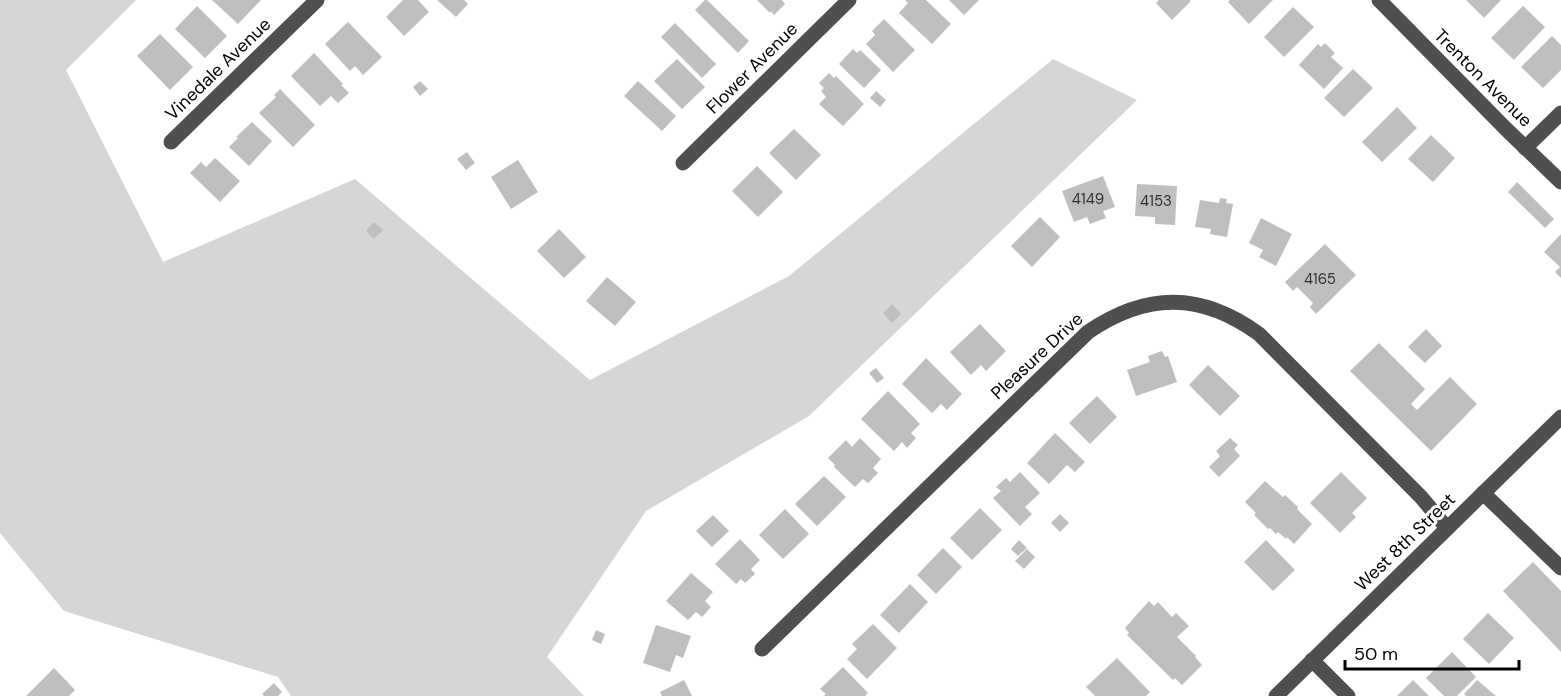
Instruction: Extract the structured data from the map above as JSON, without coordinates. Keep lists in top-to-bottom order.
{
  "streets": {
    "street": [
      "Flower Avenue",
      "Vinedale Avenue",
      "Trenton Avenue",
      "Pleasure Drive",
      "West 8th Street"
    ]
  },
  "crossings": [
    ["Pleasure Drive", "West 8th Street"]
  ],
  "house_numbers": ["4149", "4153", "4165"],
  "scale_bar": "50 m"
}
